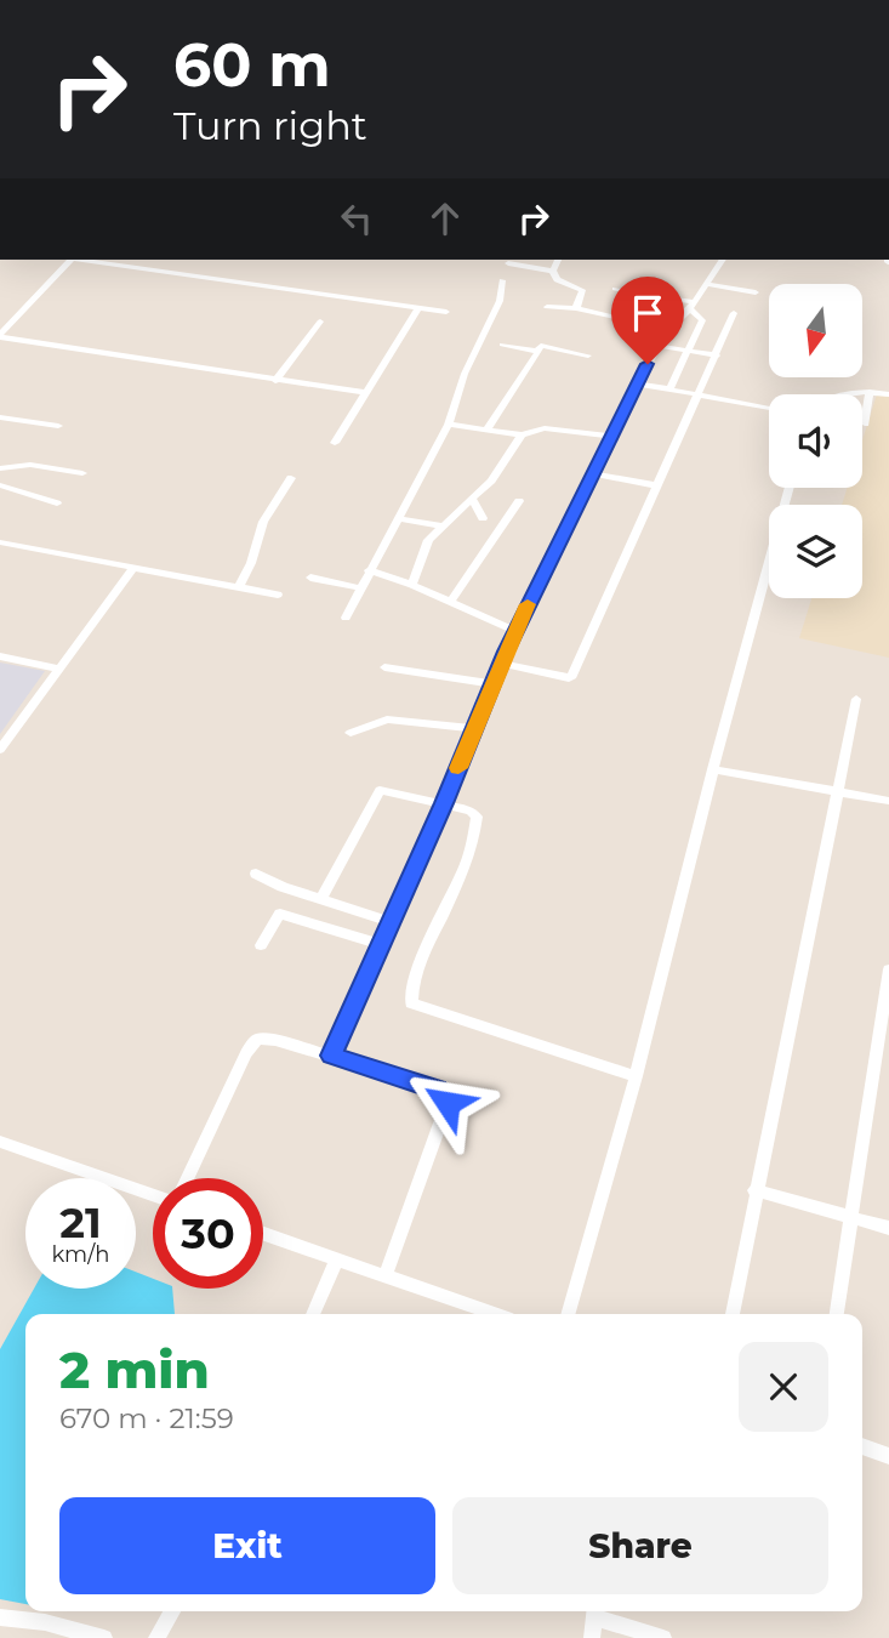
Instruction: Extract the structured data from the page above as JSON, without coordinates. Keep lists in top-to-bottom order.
{
  "north": "bottom",
  "page": {
    "turn": ["60 m", "Turn right"],
    "speed": "21 km/h",
    "limit": "30",
    "heading": ["2 min", "670 m · 21:59"],
    "buttons": ["Exit", "Share"]
  }
}
